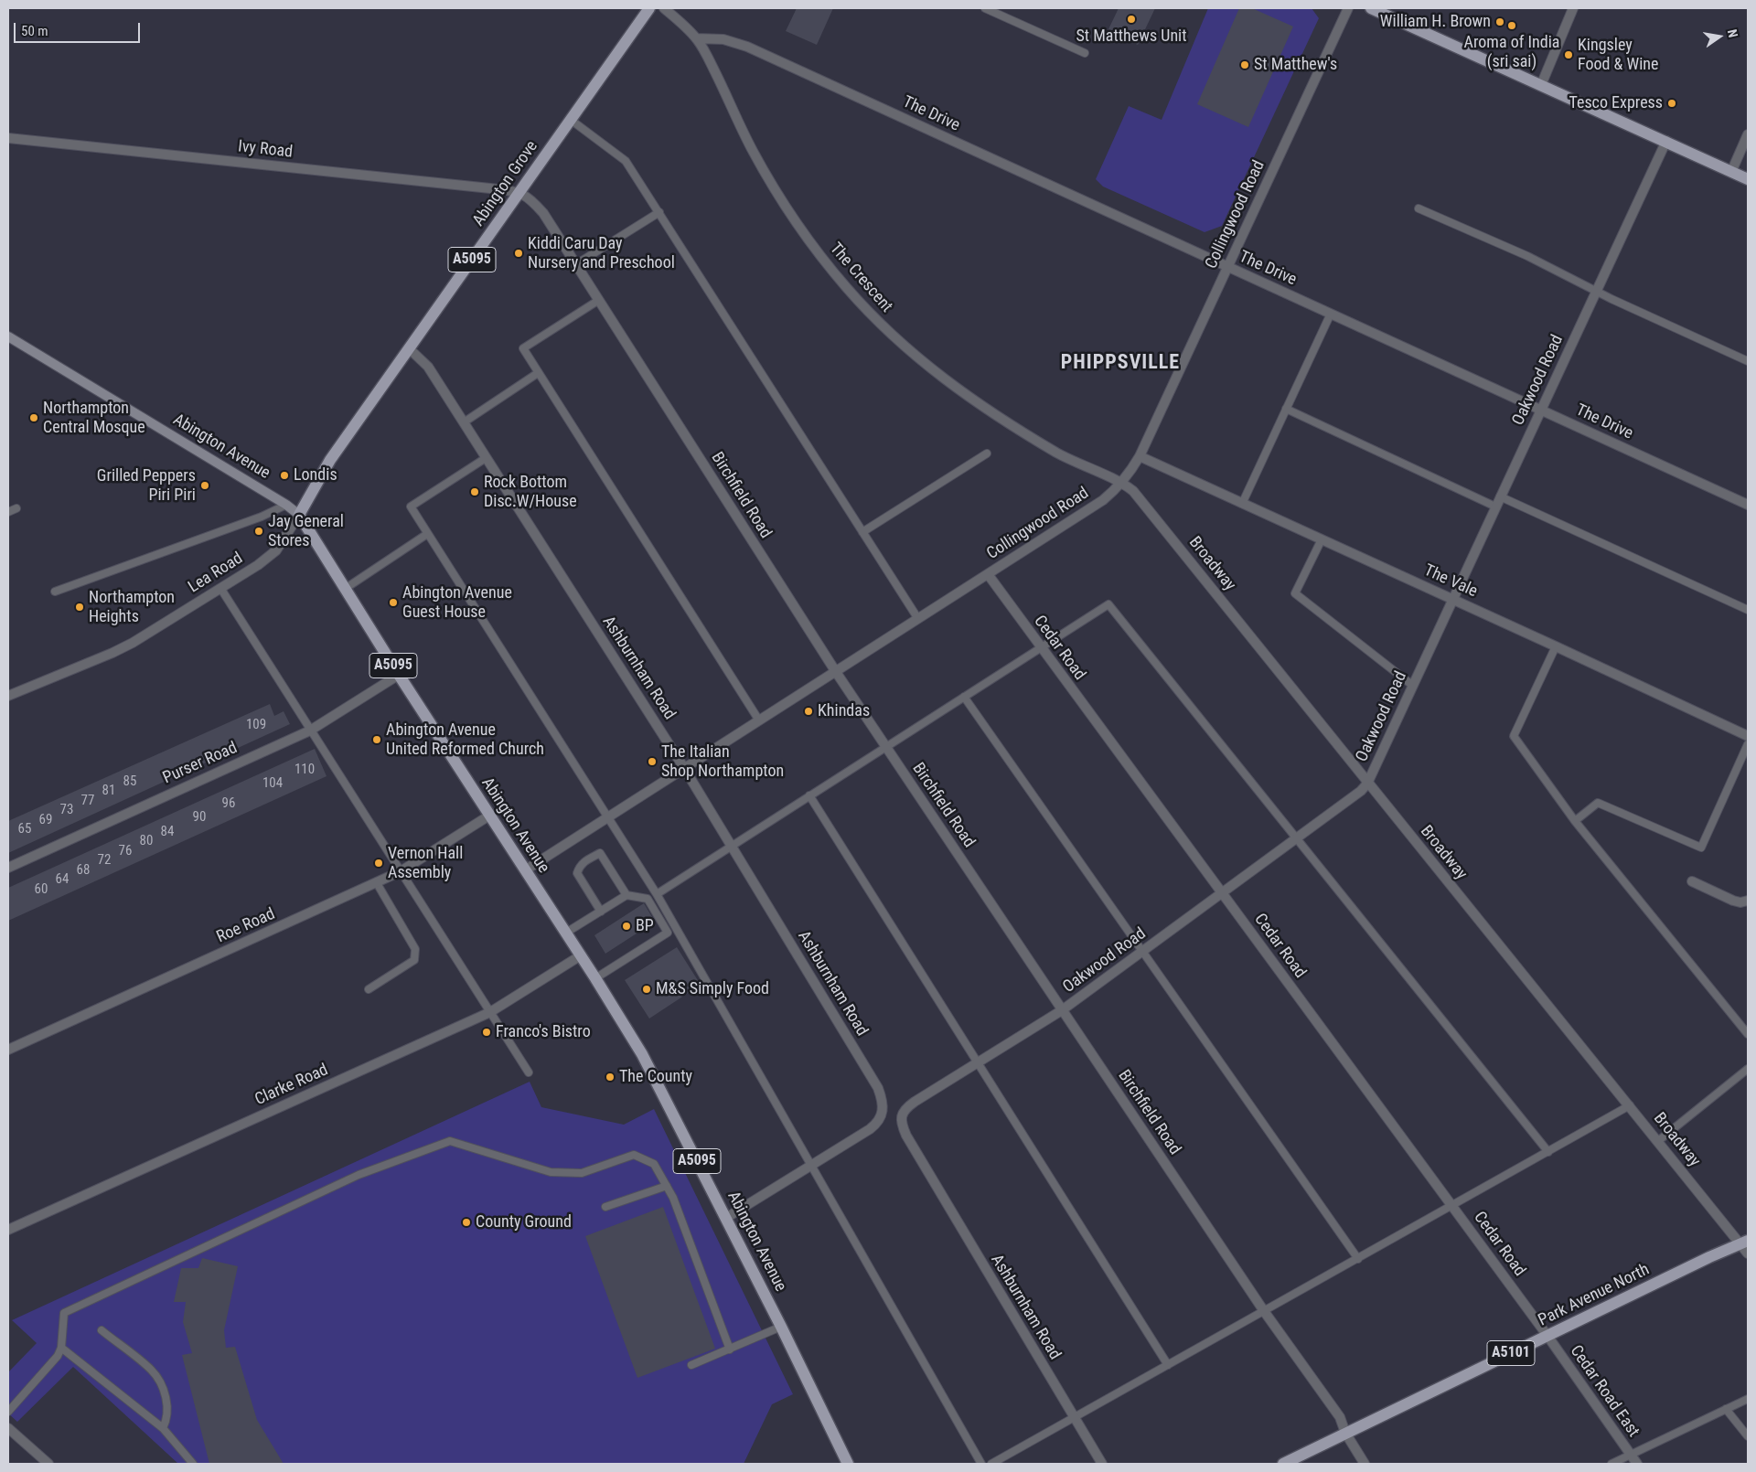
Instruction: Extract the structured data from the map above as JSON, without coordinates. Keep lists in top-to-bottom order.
{
  "streets": {
    "main road": [
      "Abington Grove",
      "A5095",
      "Abington Avenue",
      "Park Avenue North",
      "A5101"
    ],
    "street": [
      "The Drive",
      "Ivy Road",
      "Collingwood Road",
      "The Crescent",
      "Oakwood Road",
      "Birchfield Road",
      "Broadway",
      "Lea Road",
      "The Vale",
      "Cedar Road",
      "Ashburnham Road",
      "Purser Road",
      "Roe Road",
      "Clarke Road",
      "Cedar Road East"
    ]
  },
  "crossings": [
    ["The Drive", "Collingwood Road"],
    ["The Drive", "The Crescent"],
    ["The Drive", "Oakwood Road"],
    ["Ivy Road", "Abington Grove"],
    ["Ivy Road", "Birchfield Road"],
    ["Abington Grove", "Abington Avenue"],
    ["Abington Grove", "Birchfield Road"],
    ["Abington Grove", "Lea Road"],
    ["Abington Grove", "Ashburnham Road"],
    ["Collingwood Road", "The Crescent"],
    ["Collingwood Road", "Abington Avenue"],
    ["Collingwood Road", "Birchfield Road"],
    ["Collingwood Road", "Broadway"],
    ["Collingwood Road", "The Vale"],
    ["Collingwood Road", "Cedar Road"],
    ["Collingwood Road", "Ashburnham Road"],
    ["The Crescent", "Broadway"],
    ["Oakwood Road", "Birchfield Road"],
    ["Oakwood Road", "Broadway"],
    ["Oakwood Road", "The Vale"],
    ["Oakwood Road", "Cedar Road"],
    ["Oakwood Road", "Ashburnham Road"],
    ["Abington Avenue", "Lea Road"],
    ["Abington Avenue", "Purser Road"],
    ["Abington Avenue", "Roe Road"],
    ["Abington Avenue", "Clarke Road"],
    ["Birchfield Road", "Park Avenue North"],
    ["Broadway", "Park Avenue North"],
    ["Cedar Road", "Park Avenue North"],
    ["Cedar Road", "Cedar Road East"],
    ["Park Avenue North", "Cedar Road East"]
  ],
  "districts": ["PHIPPSVILLE"],
  "places": [
    "St Matthews Unit",
    "William H. Brown",
    "Aroma of India (sri sai)",
    "Kingsley Food & Wine",
    "St Matthew's",
    "Tesco Express",
    "Kiddi Caru Day Nursery and Preschool",
    "Northampton Central Mosque",
    "Londis",
    "Grilled Peppers Piri Piri",
    "Rock Bottom Disc.W/House",
    "Jay General Stores",
    "Abington Avenue Guest House",
    "Northampton Heights",
    "Khindas",
    "Abington Avenue United Reformed Church",
    "The Italian Shop Northampton",
    "Vernon Hall Assembly",
    "BP",
    "M&S Simply Food",
    "Franco's Bistro",
    "The County",
    "County Ground"
  ],
  "house_numbers": [
    "109",
    "110",
    "85",
    "104",
    "81",
    "77",
    "96",
    "73",
    "90",
    "69",
    "65",
    "84",
    "80",
    "76",
    "72",
    "68",
    "64",
    "60"
  ],
  "scale_bar": "50 m",
  "north": "right"
}
